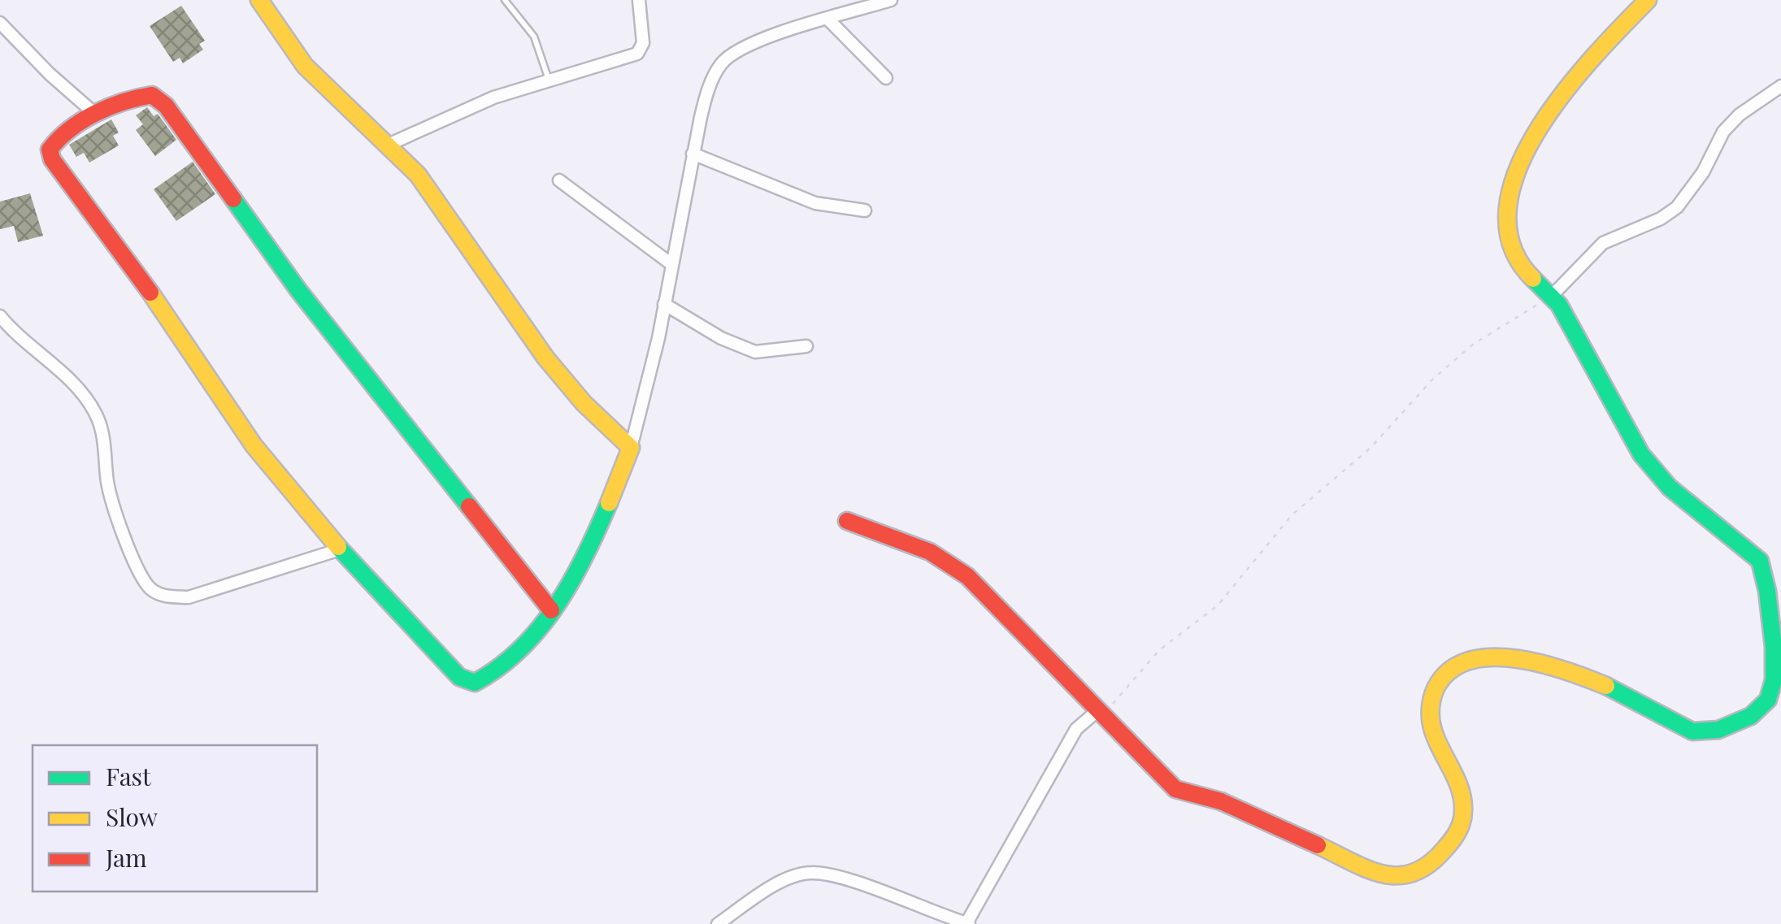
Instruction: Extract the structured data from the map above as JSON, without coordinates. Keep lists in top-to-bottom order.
{
  "legend": ["Fast", "Slow", "Jam"]
}
